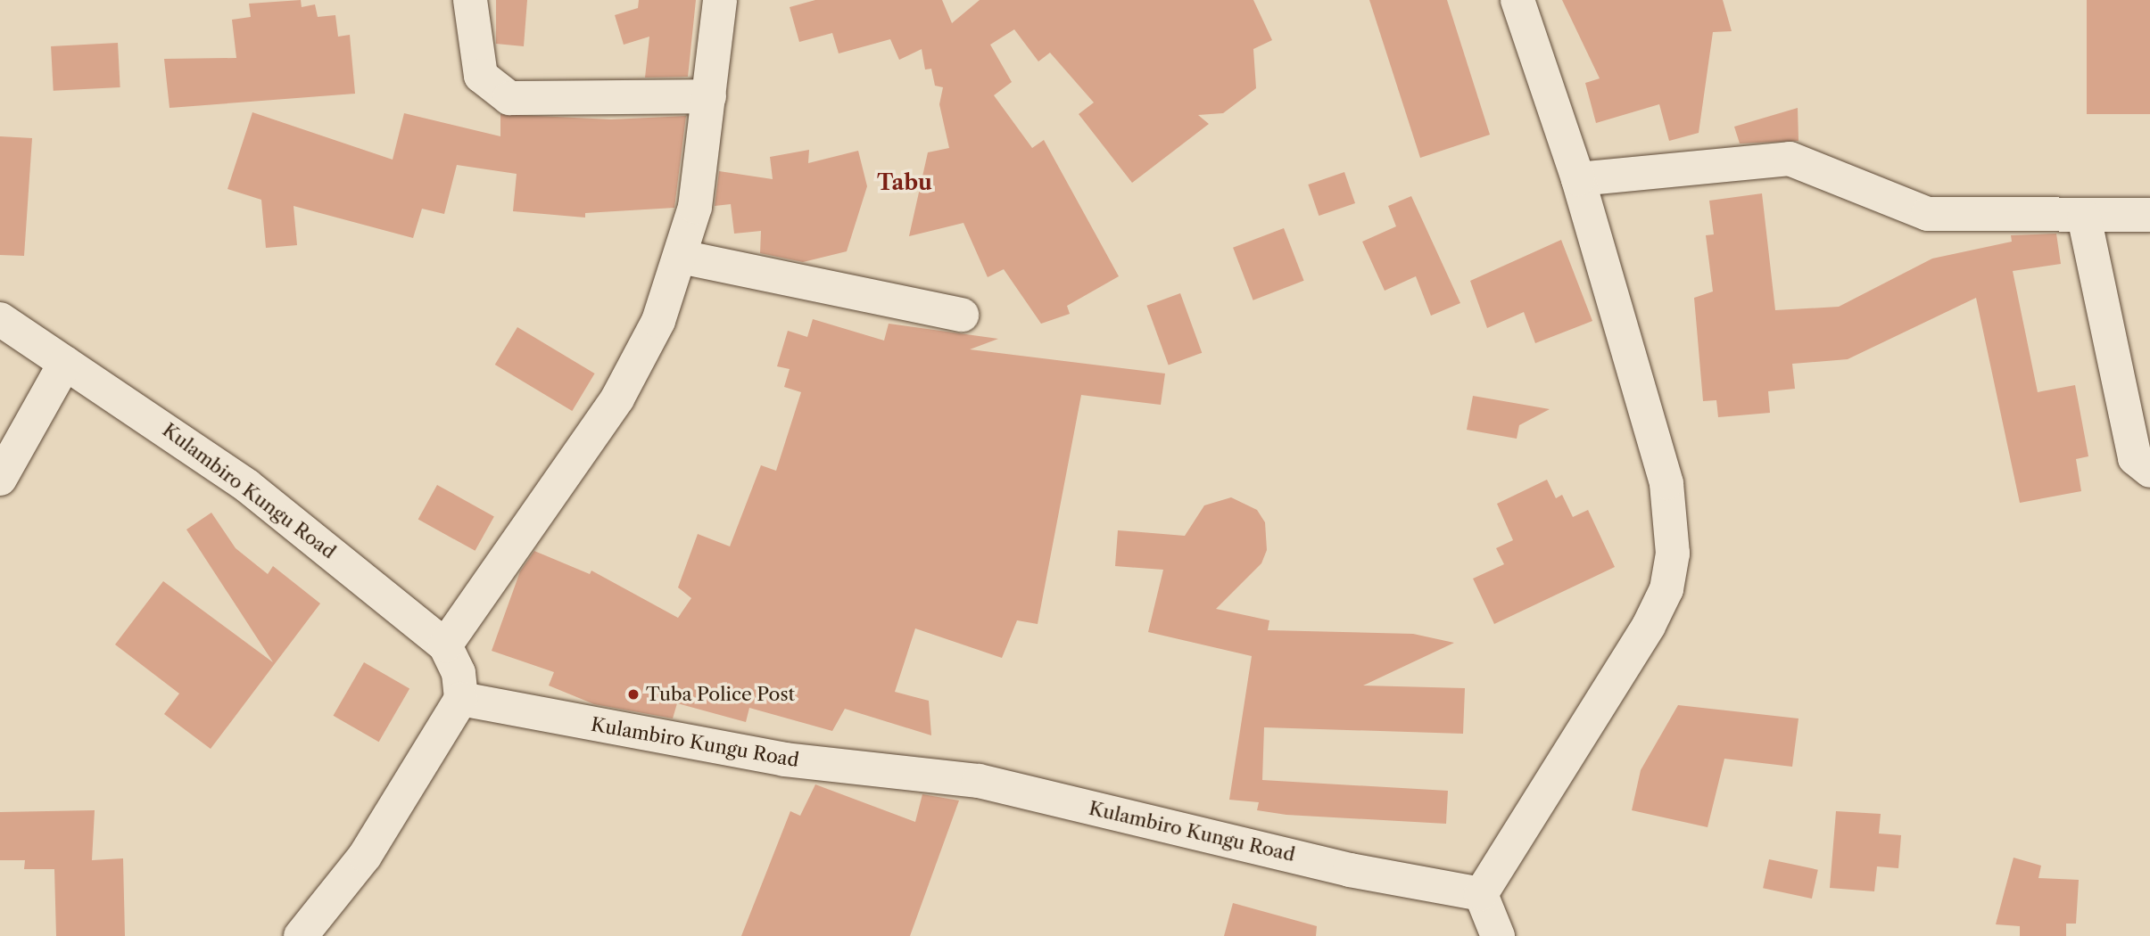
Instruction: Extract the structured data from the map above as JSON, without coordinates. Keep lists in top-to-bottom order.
{
  "streets": {
    "street": ["Kulambiro Kungu Road"]
  },
  "districts": ["Tabu"],
  "places": ["Tuba Police Post"]
}
